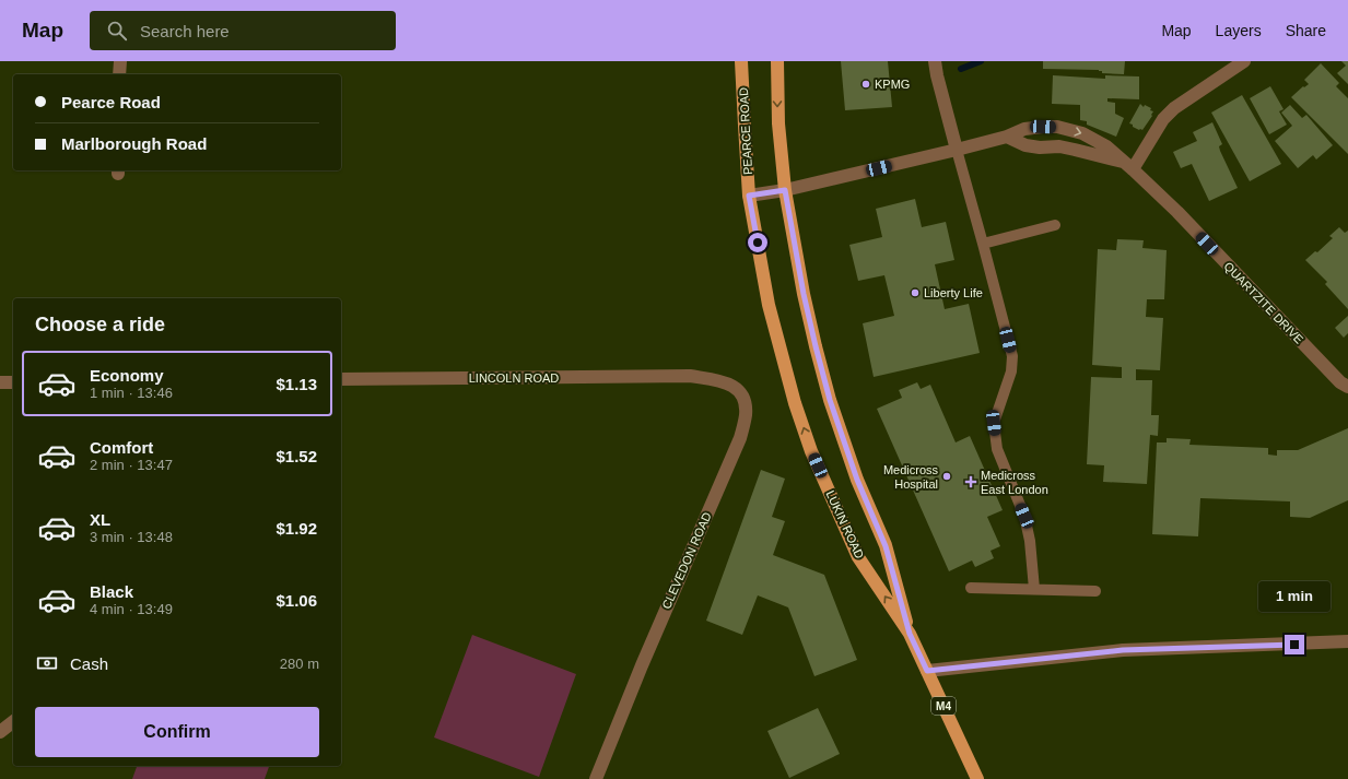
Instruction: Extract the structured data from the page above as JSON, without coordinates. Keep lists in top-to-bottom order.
{
  "streets": {
    "main road": ["PEARCE ROAD", "LUKIN ROAD", "M4"],
    "street": ["QUARTZITE DRIVE", "LINCOLN ROAD", "CLEVEDON ROAD"]
  },
  "crossings": [
    ["PEARCE ROAD", "QUARTZITE DRIVE"],
    ["PEARCE ROAD", "LUKIN ROAD"],
    ["QUARTZITE DRIVE", "LUKIN ROAD"],
    ["QUARTZITE DRIVE", "M4"],
    ["LINCOLN ROAD", "CLEVEDON ROAD"],
    ["LUKIN ROAD", "M4"]
  ],
  "places": {
    "other": ["KPMG", "Liberty Life", "Medicross Hospital"],
    "health": ["Medicross East London"]
  },
  "page": {
    "header": "Map",
    "search": "Search here",
    "nav": ["Map", "Layers", "Share"],
    "banner": ["Pearce Road", "Marlborough Road"],
    "heading": "Choose a ride",
    "list": [
      {
        "name": "Economy",
        "note": "1 min · 13:46",
        "value": "$1.13"
      },
      {
        "name": "Comfort",
        "note": "2 min · 13:47",
        "value": "$1.52"
      },
      {
        "name": "XL",
        "note": "3 min · 13:48",
        "value": "$1.92"
      },
      {
        "name": "Black",
        "note": "4 min · 13:49",
        "value": "$1.06"
      }
    ],
    "bubble": "1 min",
    "pay": ["Cash", "280 m"],
    "buttons": "Confirm"
  }
}
